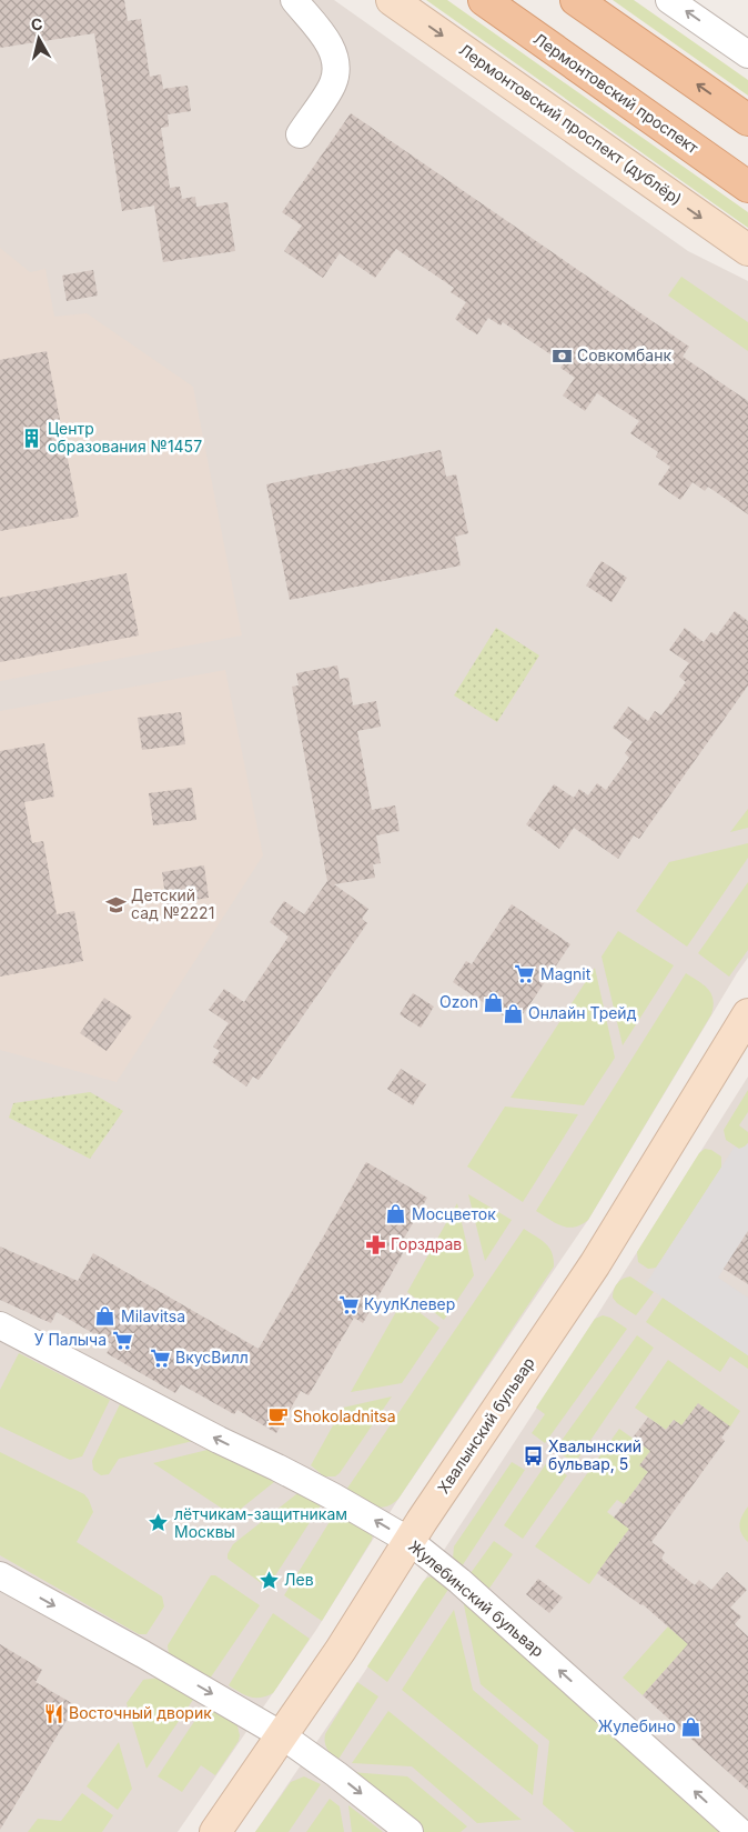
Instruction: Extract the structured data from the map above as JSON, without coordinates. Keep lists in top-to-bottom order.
{
  "streets": {
    "main road": ["Лермонтовский проспект"],
    "street": ["Лермонтовский проспект (дублёр)", "Хвалынский бульвар", "Жулебинский бульвар"]
  },
  "crossings": [
    ["Хвалынский бульвар", "Жулебинский бульвар"]
  ],
  "one_way": ["Лермонтовский проспект (дублёр)"],
  "places": {
    "bank": ["Совкомбанк"],
    "building": ["Центр образования №1457"],
    "school or university": ["Детский сад №2221"],
    "supermarket": [
      "Magnit",
      "КуулКлевер",
      "У Палыча",
      "ВкусВилл"
    ],
    "shop": [
      "Ozon",
      "Онлайн Трейд",
      "Мосцветок",
      "Milavitsa",
      "Жулебино"
    ],
    "pharmacy": ["Горздрав"],
    "cafe": ["Shokoladnitsa"],
    "bus stop": ["Хвалынский бульвар, 5"],
    "place": ["лётчикам-защитникам Москвы", "Лев"],
    "restaurant": ["Восточный дворик"]
  },
  "north": "top"
}
